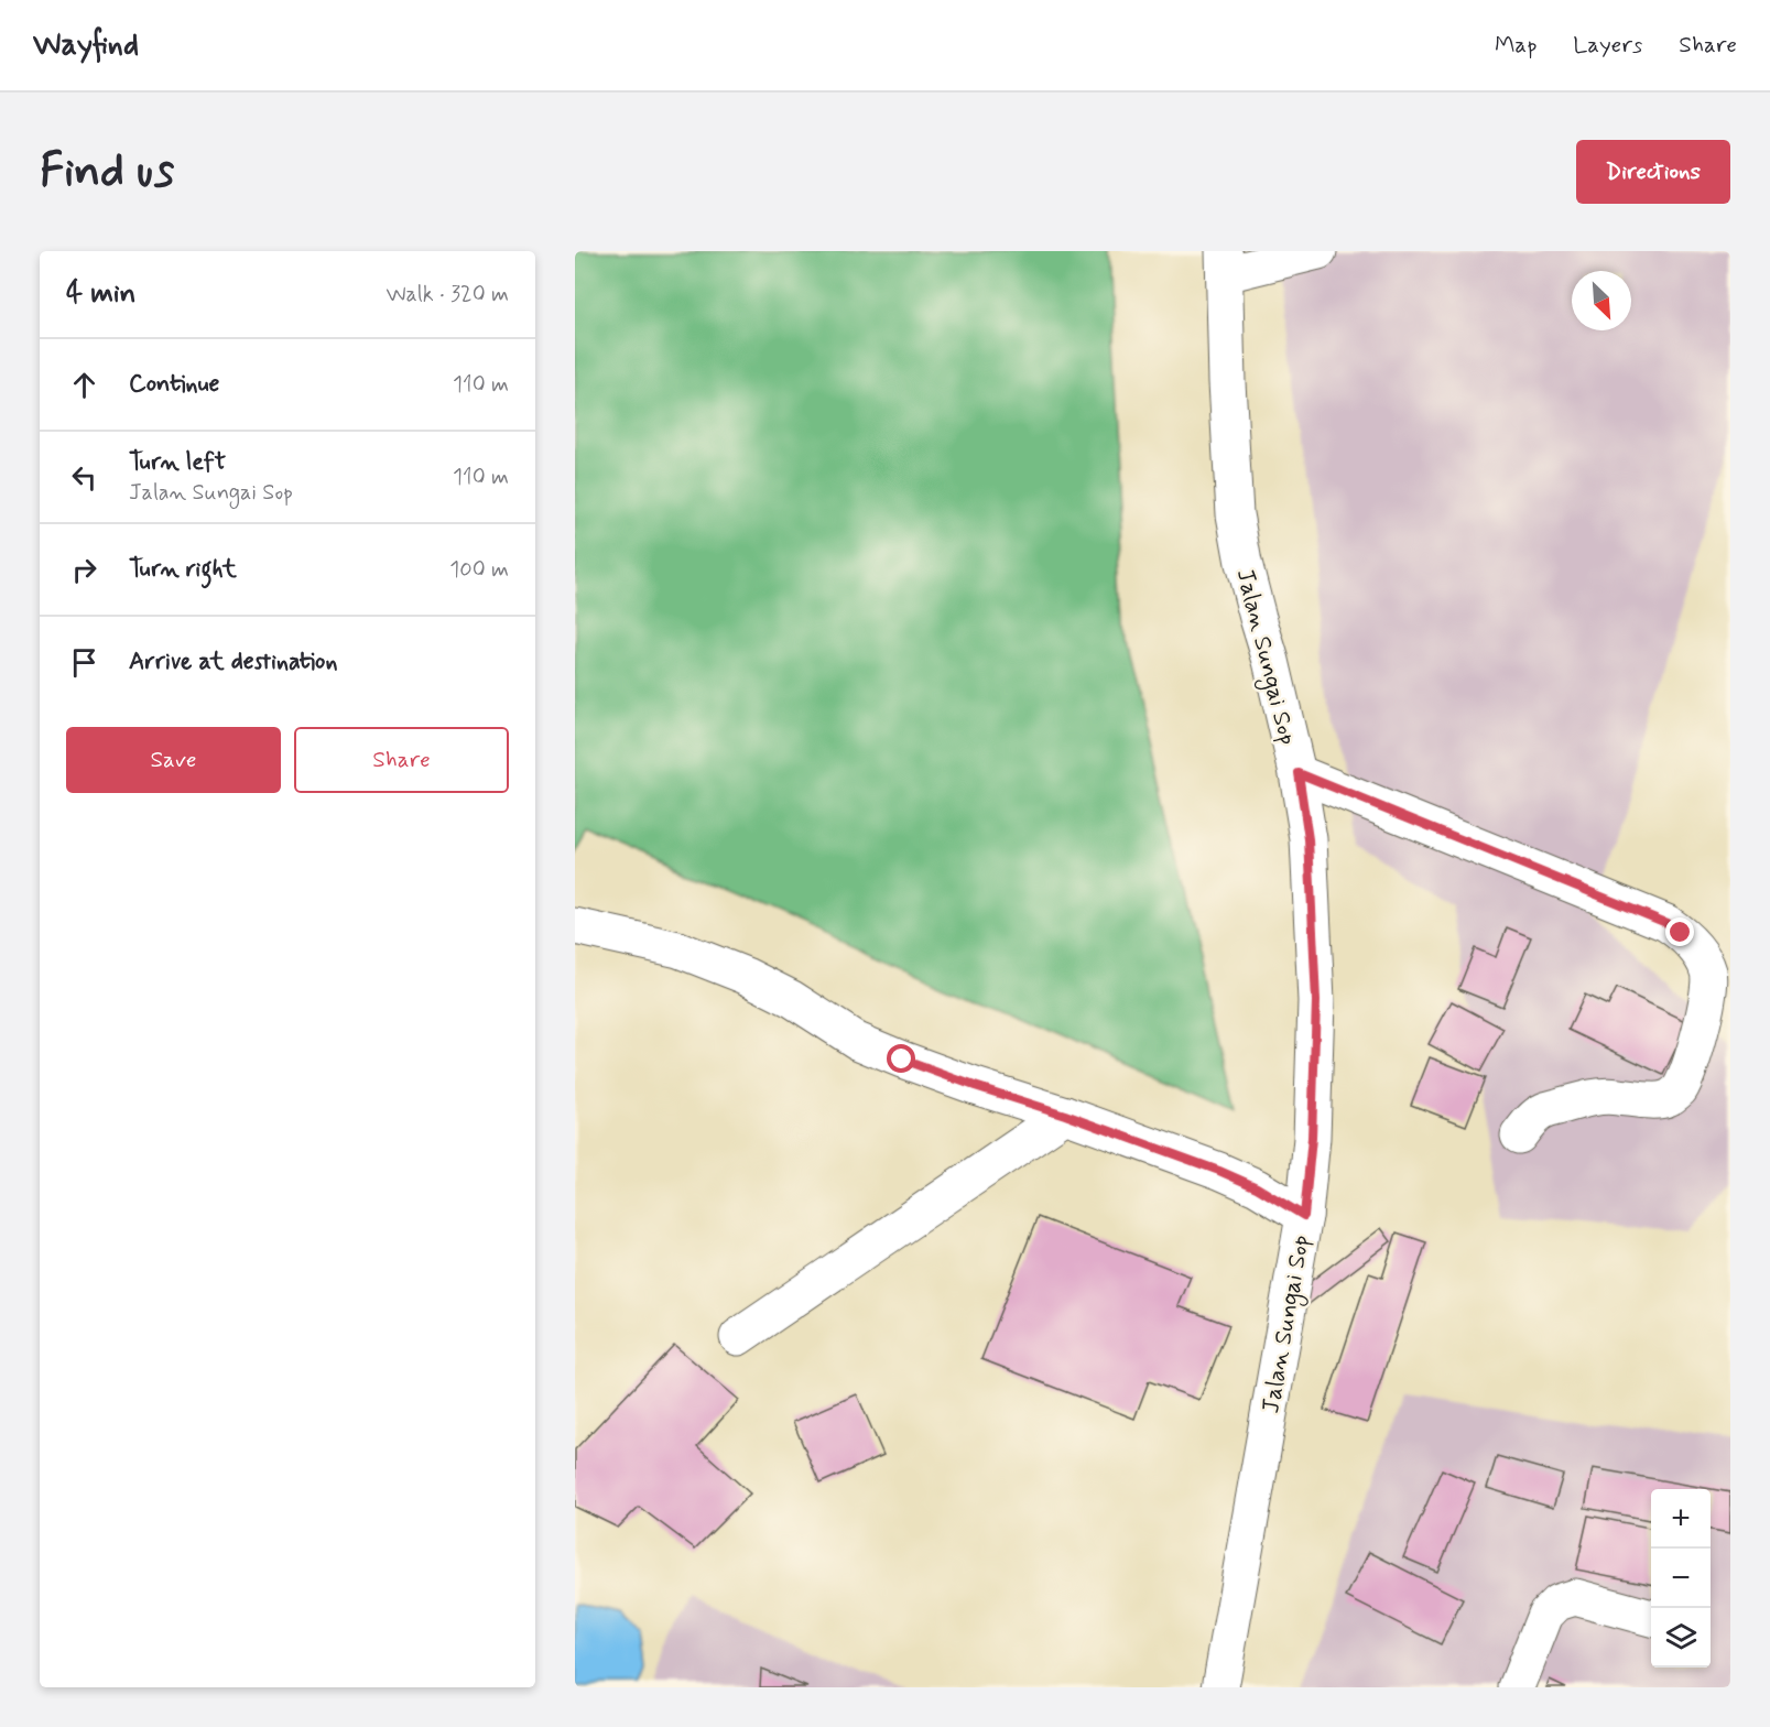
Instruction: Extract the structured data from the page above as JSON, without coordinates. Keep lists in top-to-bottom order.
{
  "streets": {
    "street": ["Jalan Sungai Sop"]
  },
  "north": "bottom right",
  "page": {
    "header": "Wayfind",
    "nav": ["Map", "Layers", "Share"],
    "buttons": [
      "Directions",
      ["Save", "Share"]
    ],
    "title": "Find us",
    "heading": ["4 min", "Walk · 320 m"],
    "list": [
      ["Continue", "110 m"],
      ["Turn left", "Jalan Sungai Sop", "110 m"],
      ["Turn right", "100 m"],
      "Arrive at destination"
    ],
    "map_buttons": ["+", "−"]
  }
}
